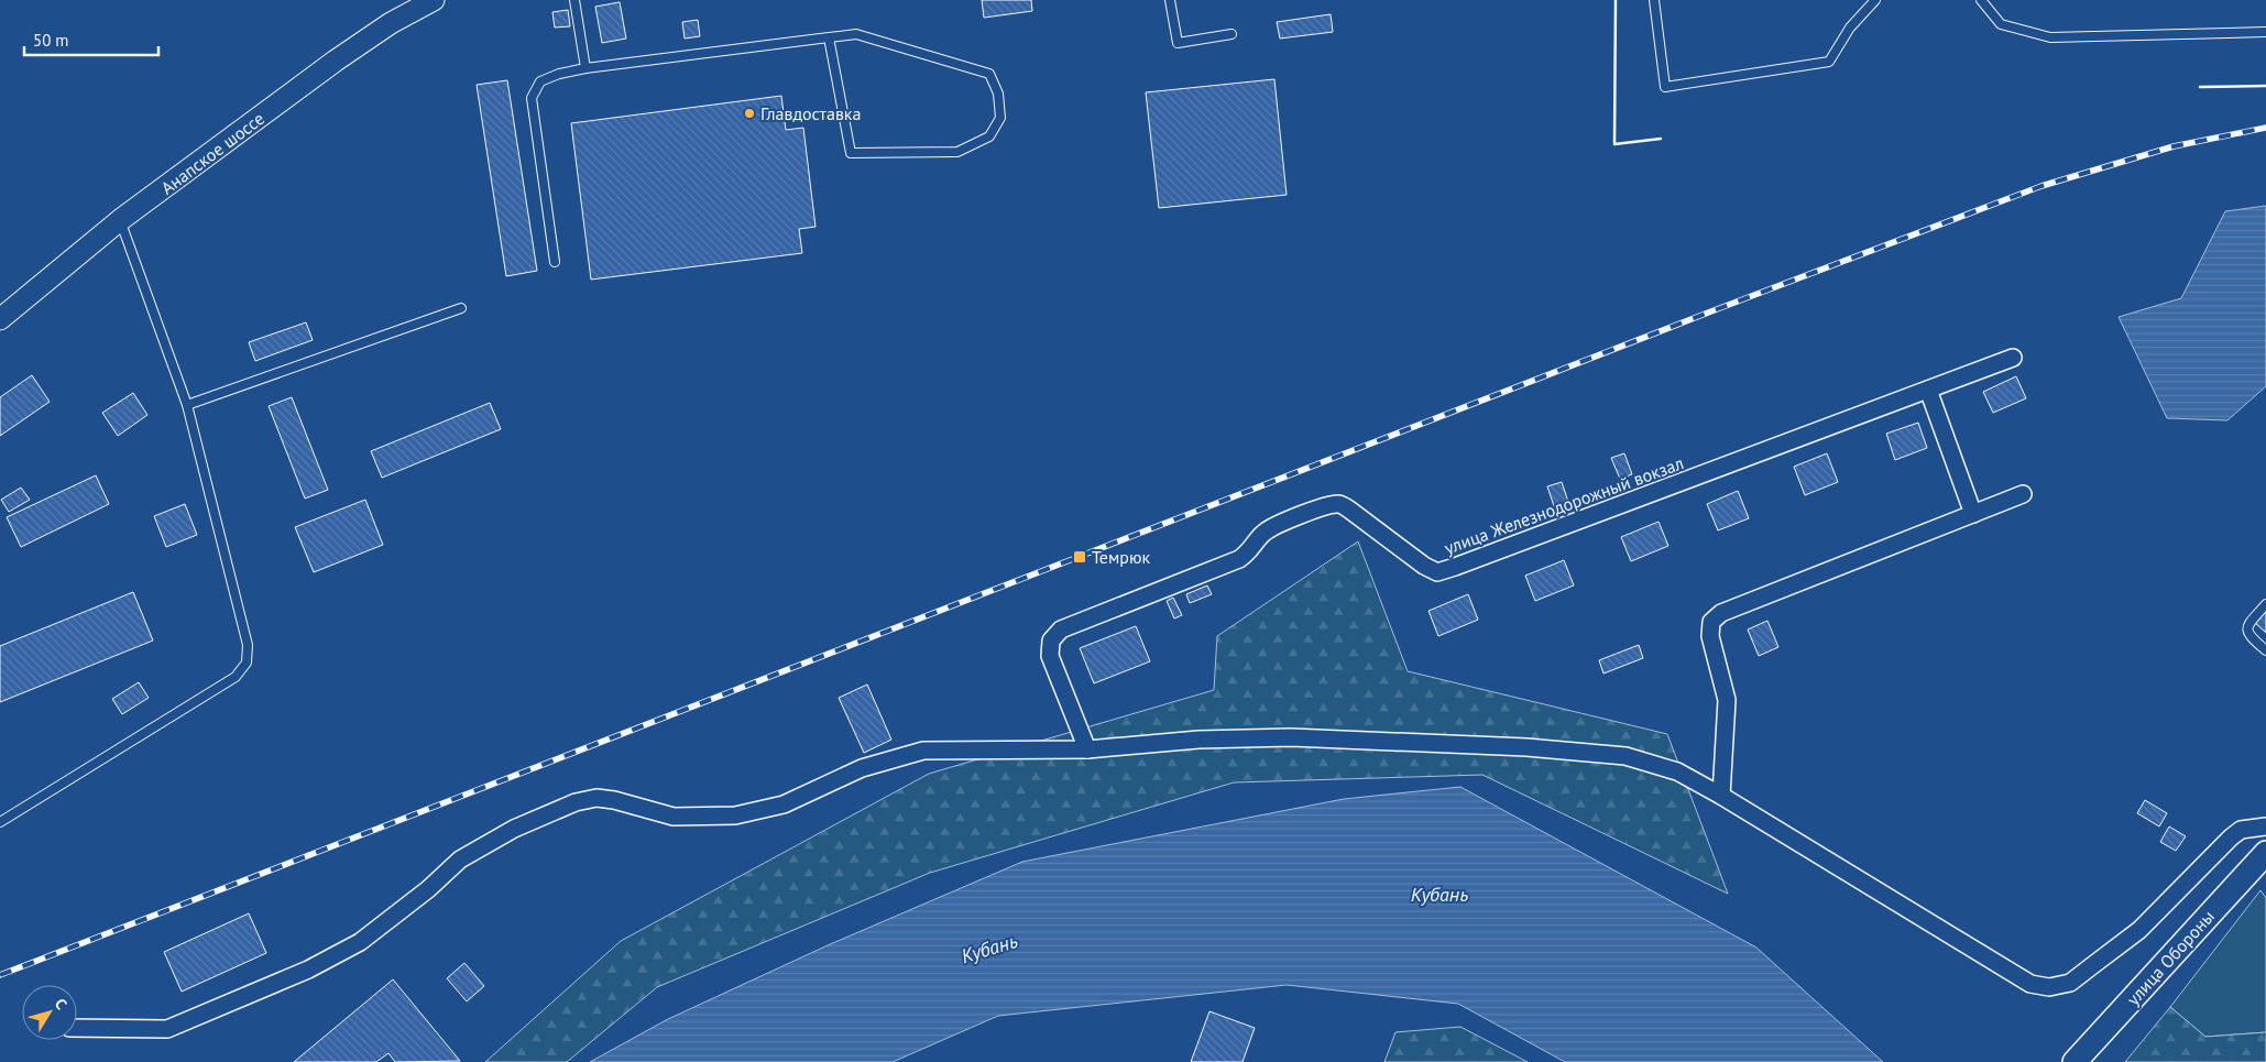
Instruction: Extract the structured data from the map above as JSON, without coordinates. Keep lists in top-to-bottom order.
{
  "streets": {
    "main road": ["улица Обороны"],
    "street": ["Анапское шоссе", "улица Железнодорожный вокзал"]
  },
  "water": ["Кубань"],
  "places": {
    "other": ["Главдоставка"],
    "transit": ["Темрюк"]
  },
  "scale_bar": "50 m",
  "north": "top right"
}
